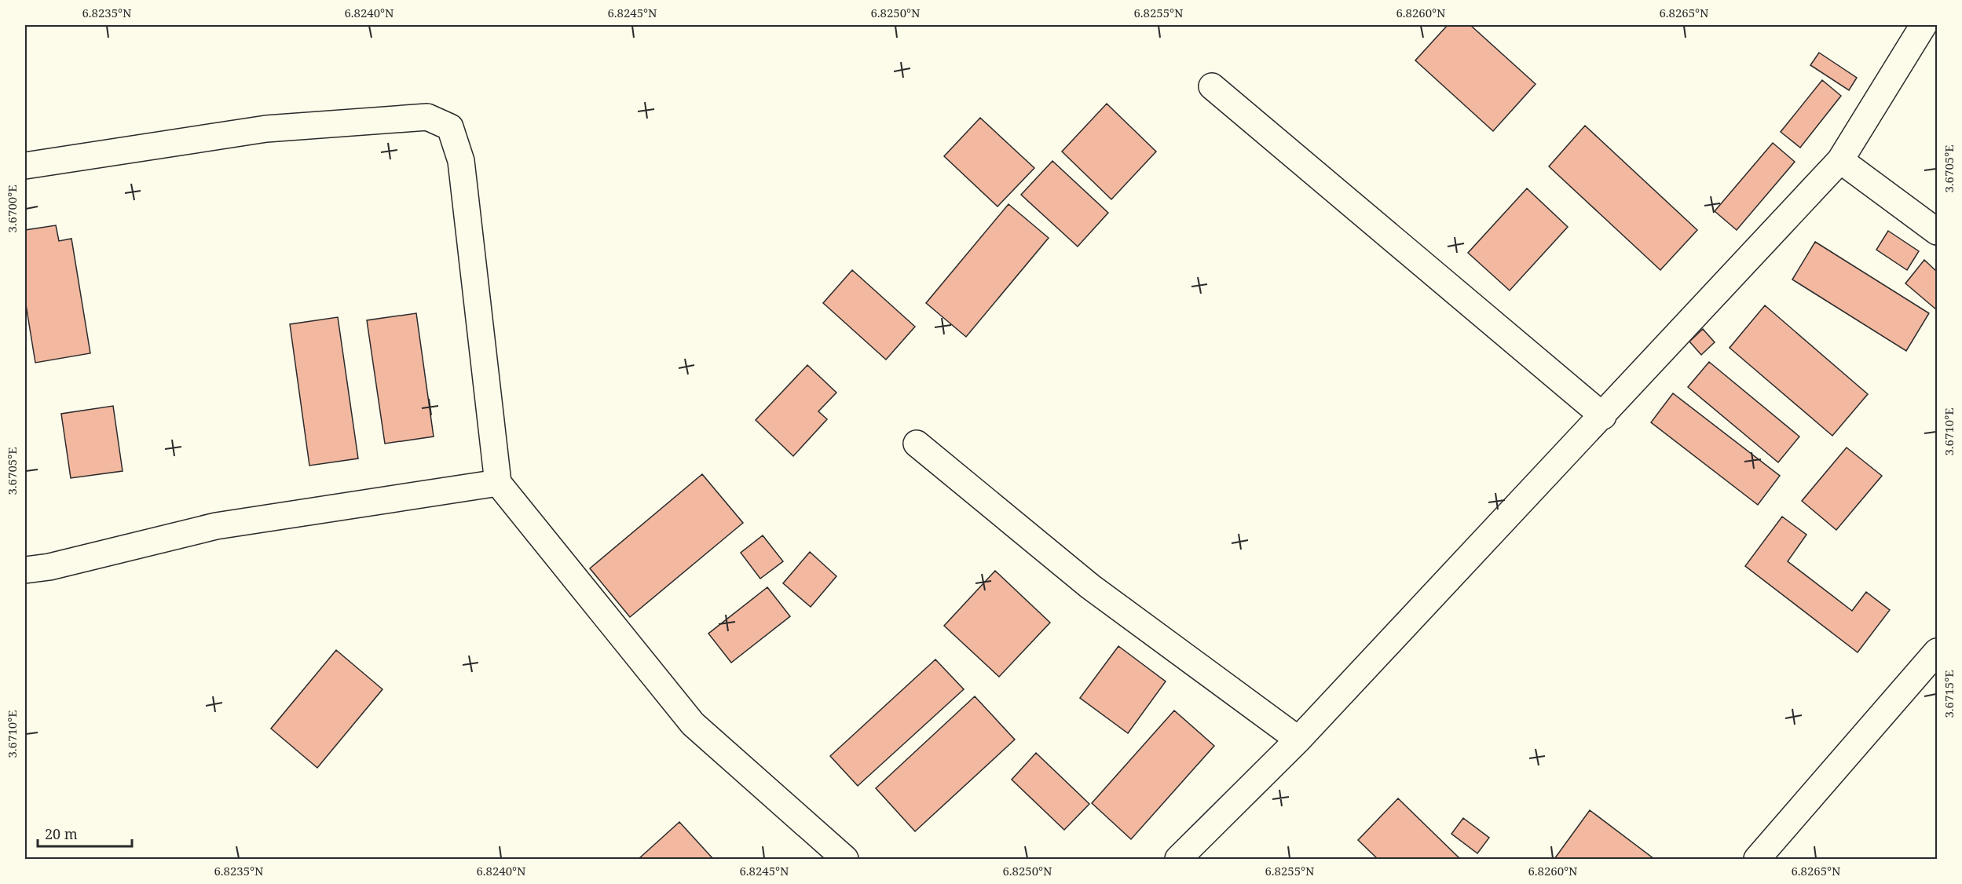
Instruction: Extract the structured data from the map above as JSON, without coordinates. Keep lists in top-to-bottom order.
{
  "scale_bar": "20 m",
  "coordinates": [
    "6.8235°N",
    "6.8240°N",
    "6.8245°N",
    "6.8250°N",
    "6.8255°N",
    "6.8260°N",
    "6.8265°N",
    "3.6705°E",
    "3.6700°E",
    "3.6710°E",
    "3.6715°E"
  ]
}
